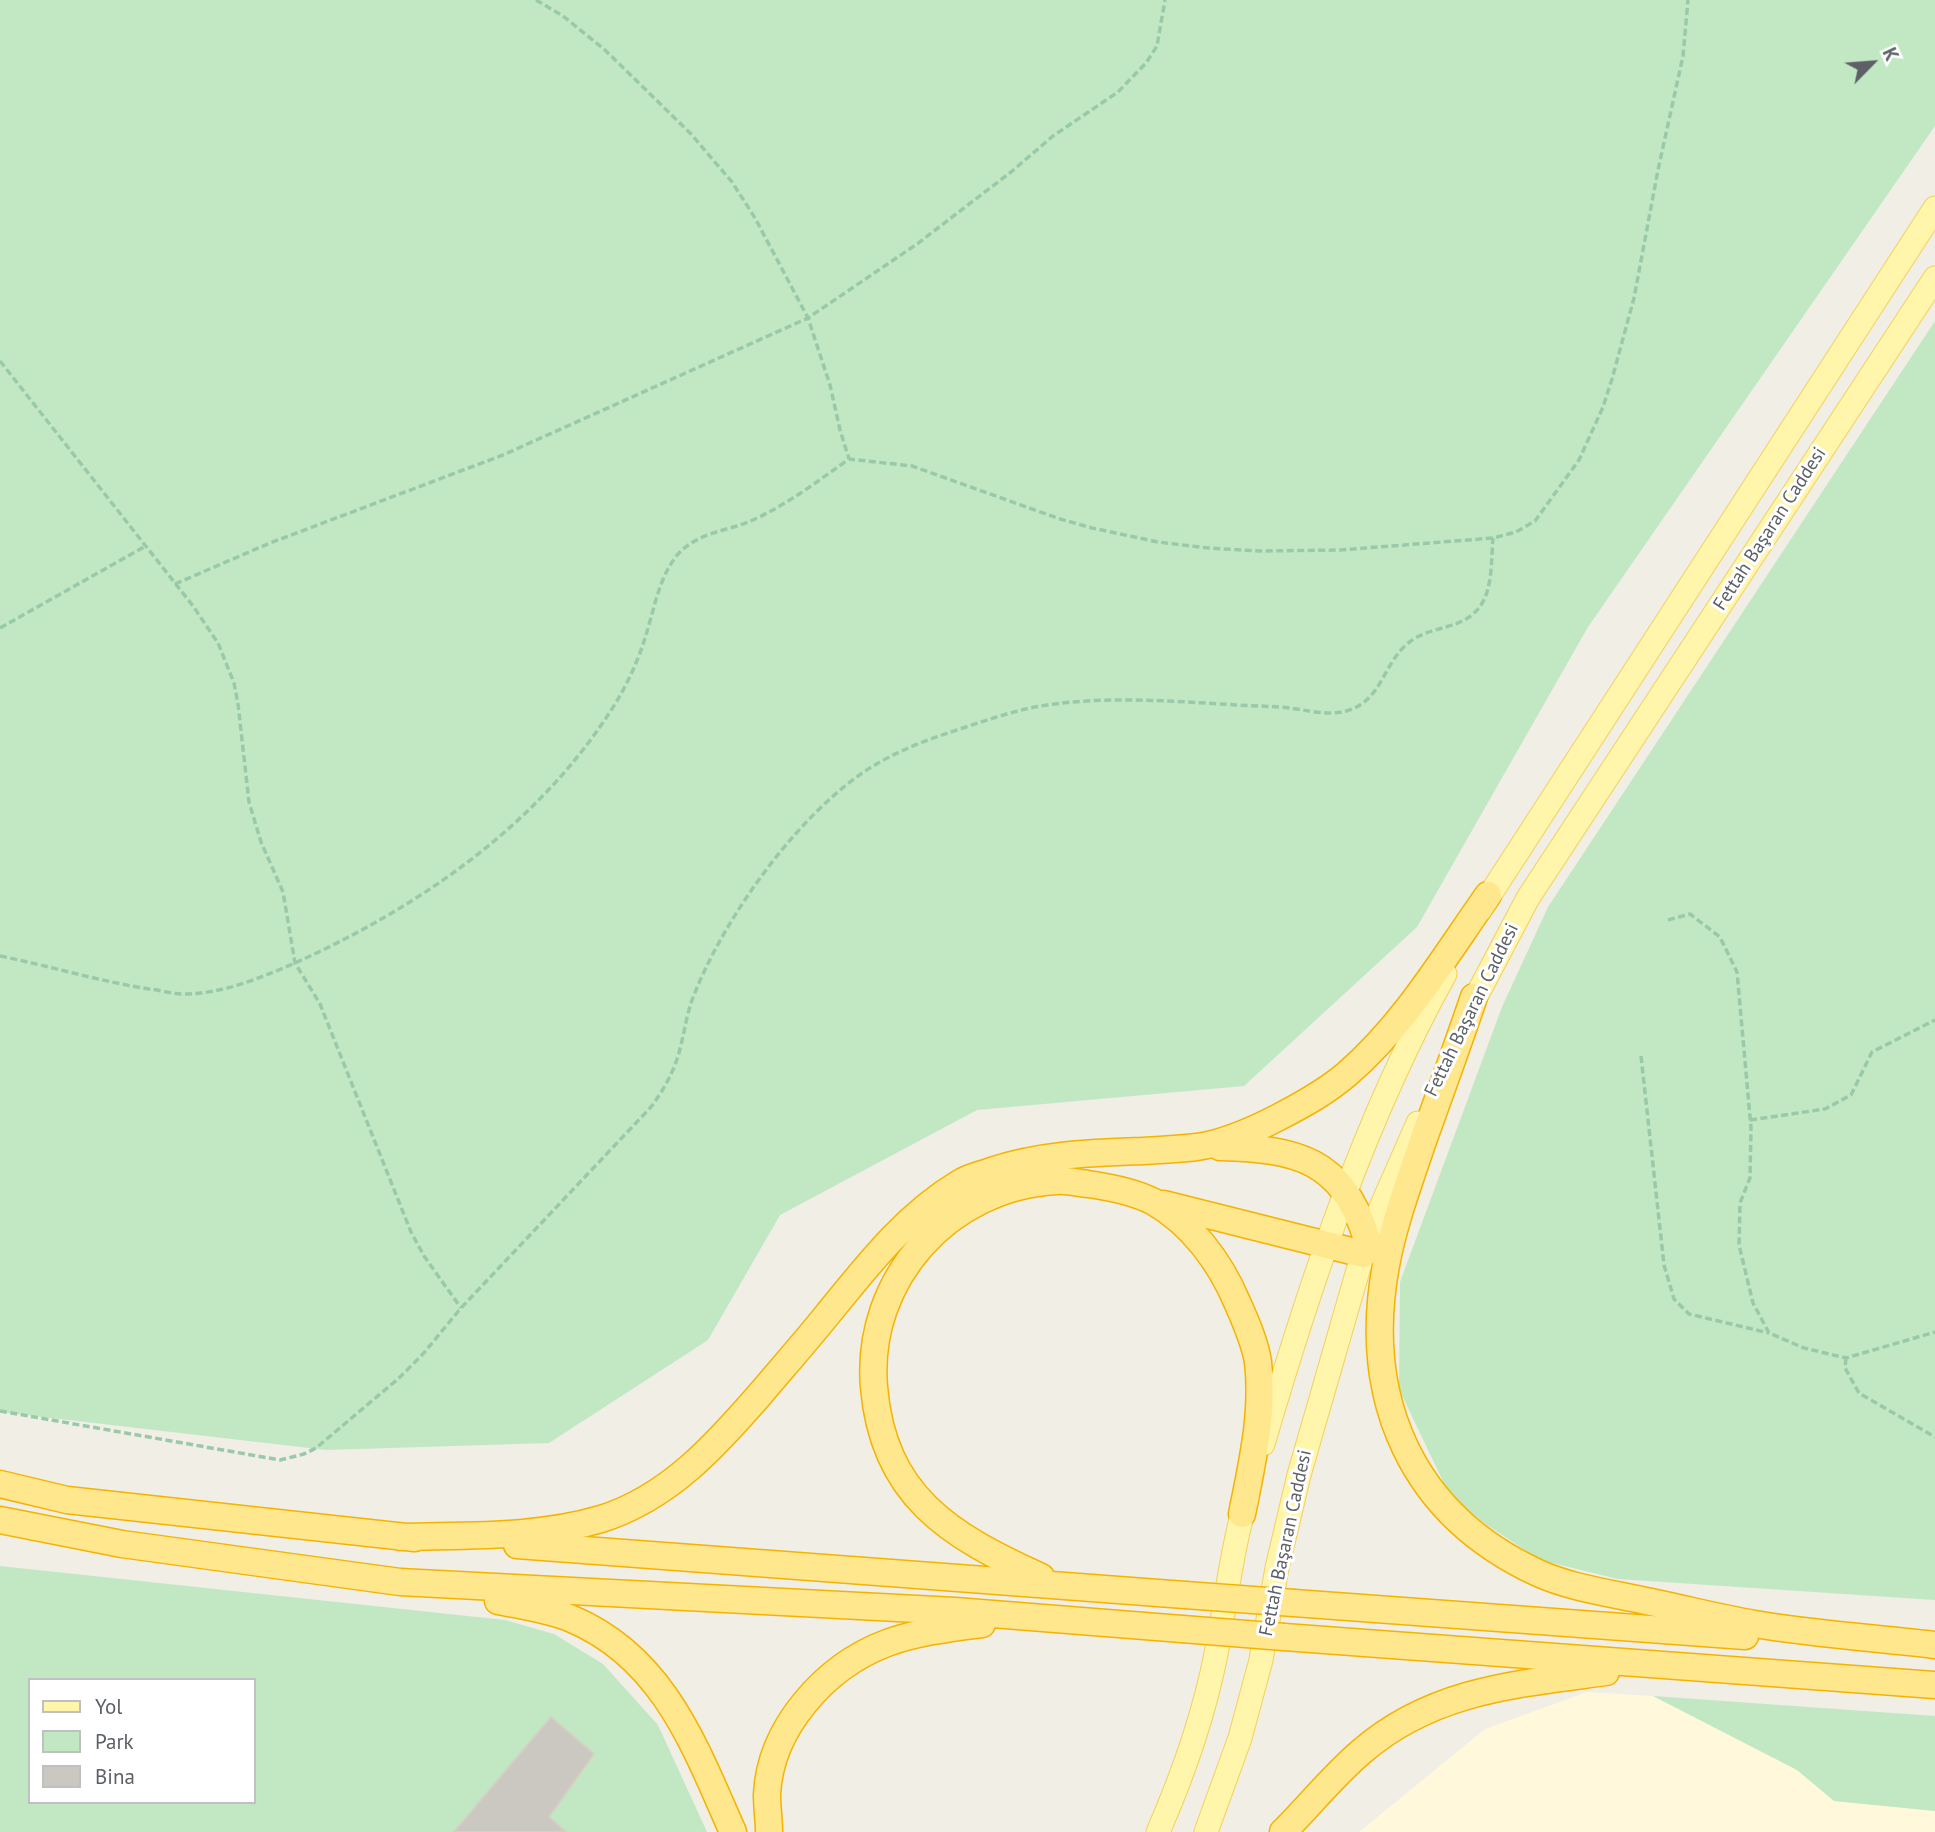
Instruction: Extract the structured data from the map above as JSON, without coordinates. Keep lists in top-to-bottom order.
{
  "streets": {
    "main road": ["Fettah Başaran Caddesi"]
  },
  "legend": ["Yol", "Park", "Bina"],
  "north": "top right"
}
